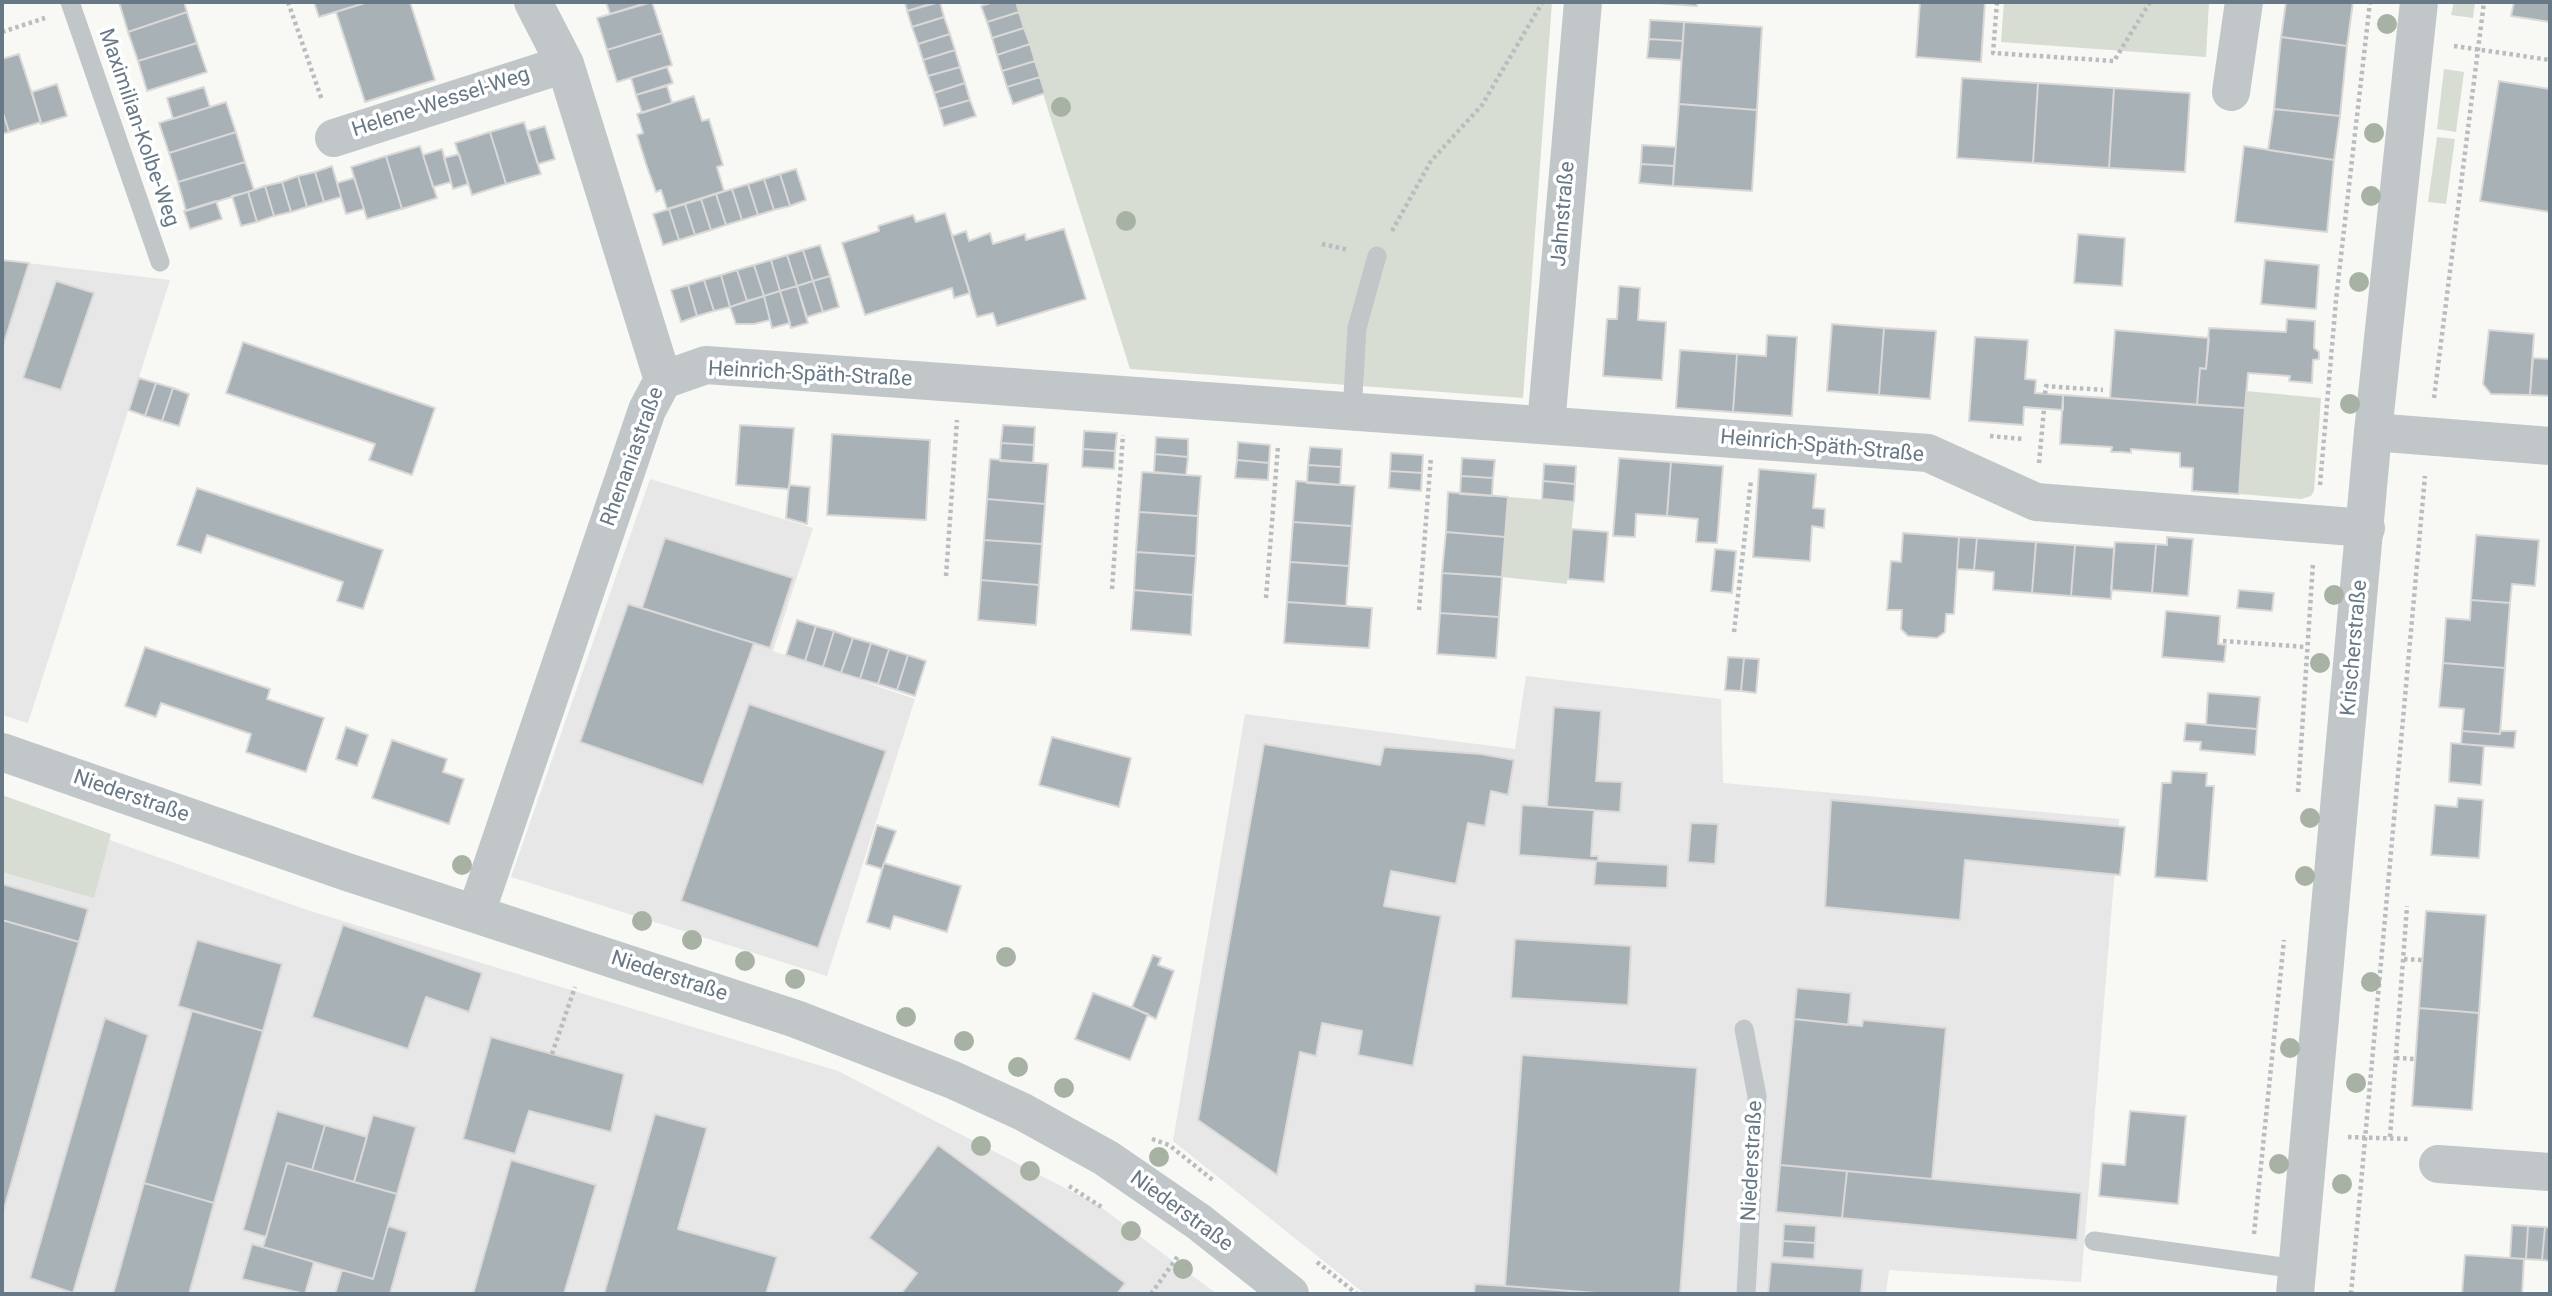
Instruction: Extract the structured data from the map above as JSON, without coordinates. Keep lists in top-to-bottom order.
{
  "streets": {
    "street": [
      "Helene-Wessel-Weg",
      "Jahnstraße",
      "Heinrich-Späth-Straße",
      "Rhenaniastraße",
      "Krischerstraße",
      "Niederstraße"
    ],
    "lane": ["Maximilian-Kolbe-Weg"]
  },
  "crossings": [
    ["Helene-Wessel-Weg", "Rhenaniastraße"],
    ["Jahnstraße", "Heinrich-Späth-Straße"],
    ["Heinrich-Späth-Straße", "Rhenaniastraße"],
    ["Heinrich-Späth-Straße", "Krischerstraße"],
    ["Rhenaniastraße", "Niederstraße"]
  ]
}
